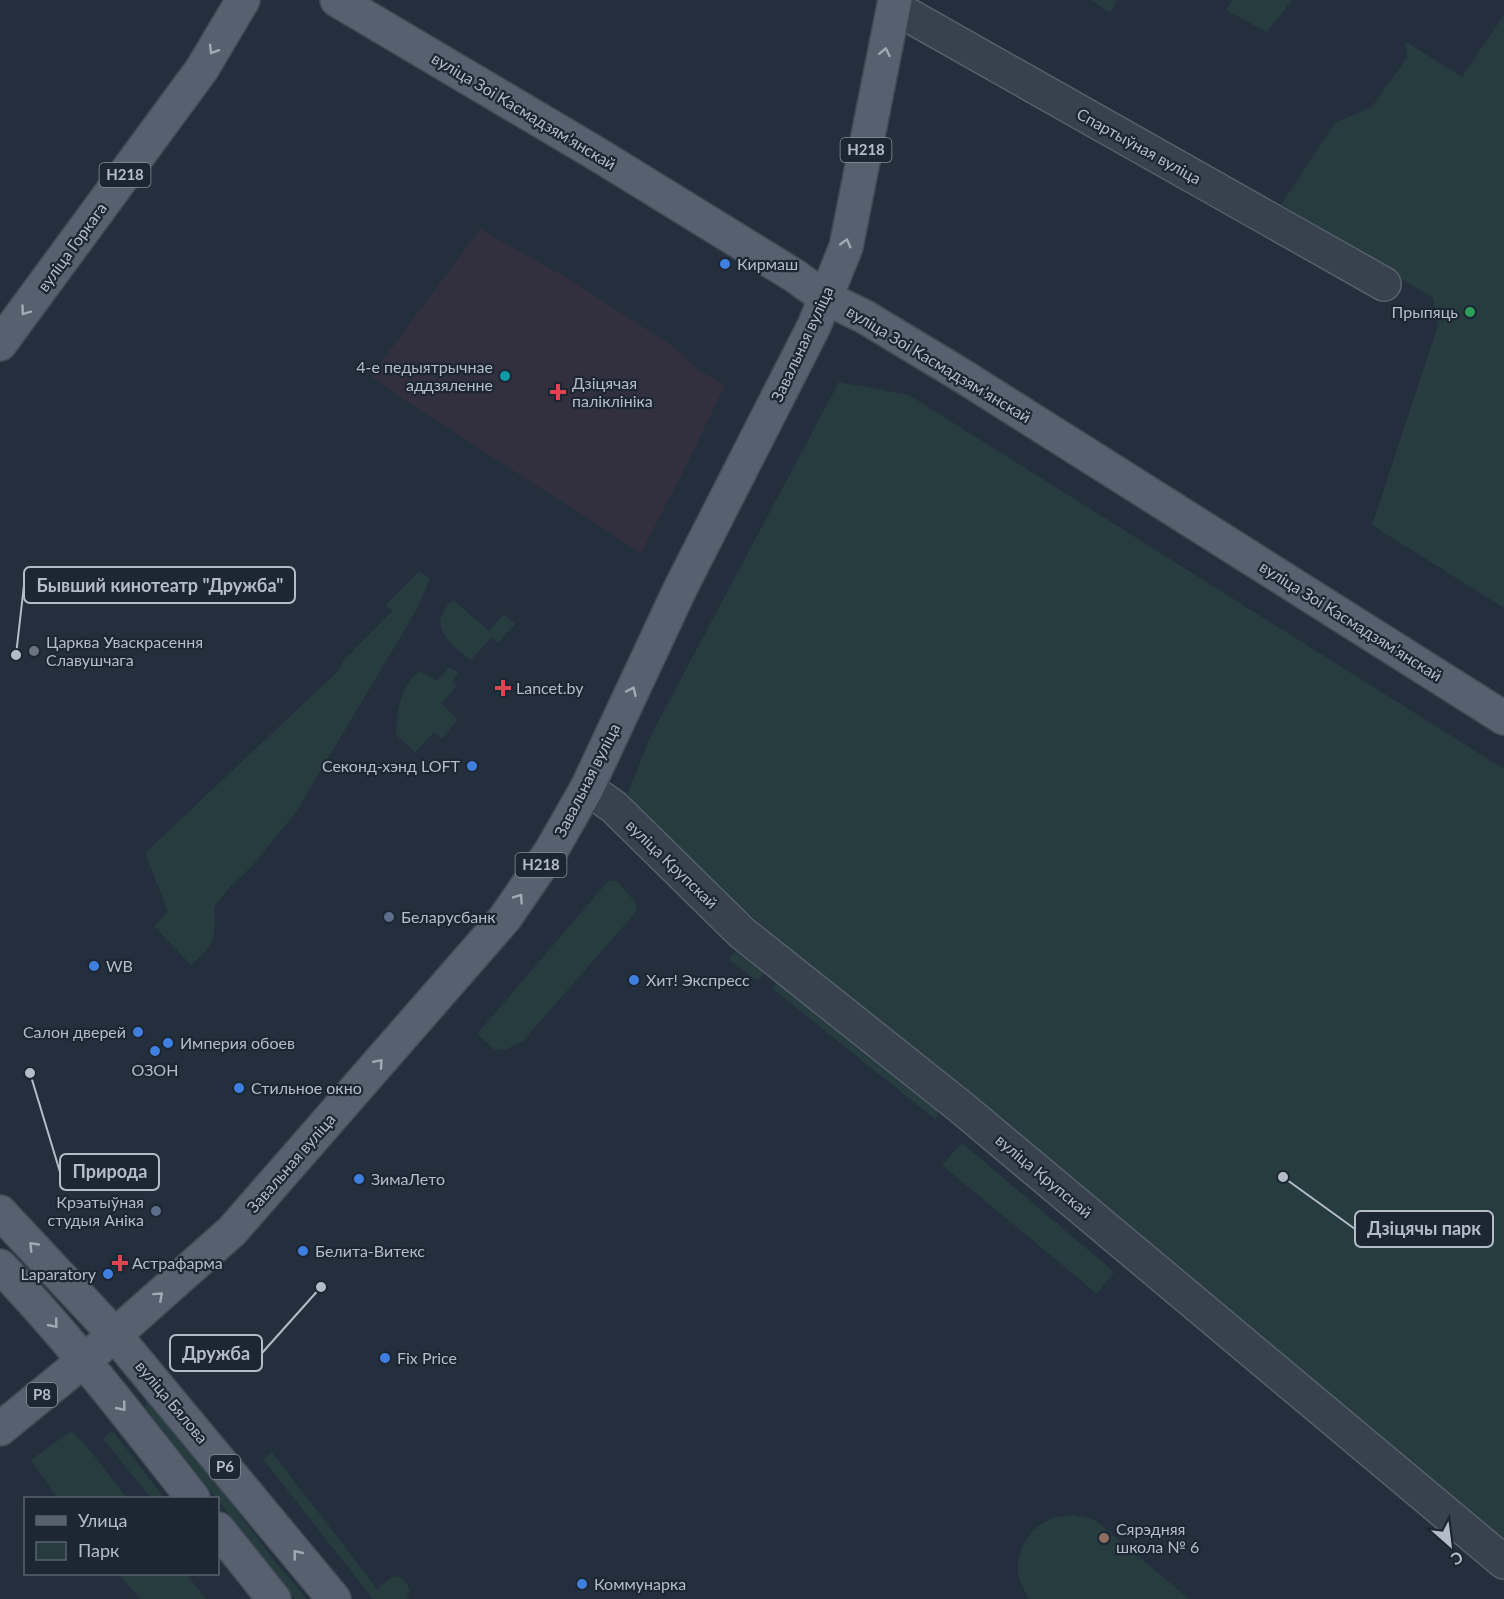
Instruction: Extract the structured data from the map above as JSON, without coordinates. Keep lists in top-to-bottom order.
{
  "streets": {
    "main road": [
      "вуліца Зоі Касмадзямʼянскай",
      "Н218",
      "вуліца Горкага",
      "Завальная вуліца",
      "Р8",
      "вуліца Бялова",
      "Р6"
    ],
    "street": ["Спартыўная вуліца", "вуліца Крупскай"]
  },
  "crossings": [
    ["вуліца Зоі Касмадзямʼянскай", "Завальная вуліца"],
    ["Спартыўная вуліца", "Завальная вуліца"],
    ["Завальная вуліца", "вуліца Крупскай"],
    ["Завальная вуліца", "вуліца Бялова"]
  ],
  "one_way": ["вуліца Горкага", "Завальная вуліца"],
  "places": {
    "other": [
      "Кирмаш",
      "Прыпяць",
      "4-е педыятрычнае аддзяленне",
      "Царква Уваскрасення Славушчага",
      "Бывший кинотеатр \"Дружба\"",
      "Секонд-хэнд LOFT",
      "Беларусбанк",
      "WB",
      "Хит! Экспресс",
      "Салон дверей",
      "Империя обоев",
      "ОЗОН",
      "Природа",
      "Стильное окно",
      "Дзіцячы парк",
      "ЗимаЛето",
      "Крэатыўная студыя Аніка",
      "Белита-Витекс",
      "Laparatory",
      "Дружба",
      "Fix Price",
      "Сярэдняя школа № 6",
      "Коммунарка"
    ],
    "health": ["Дзіцячая паліклініка", "Lancet.by", "Астрафарма"]
  },
  "legend": ["Улица", "Парк"],
  "north": "bottom right"
}
